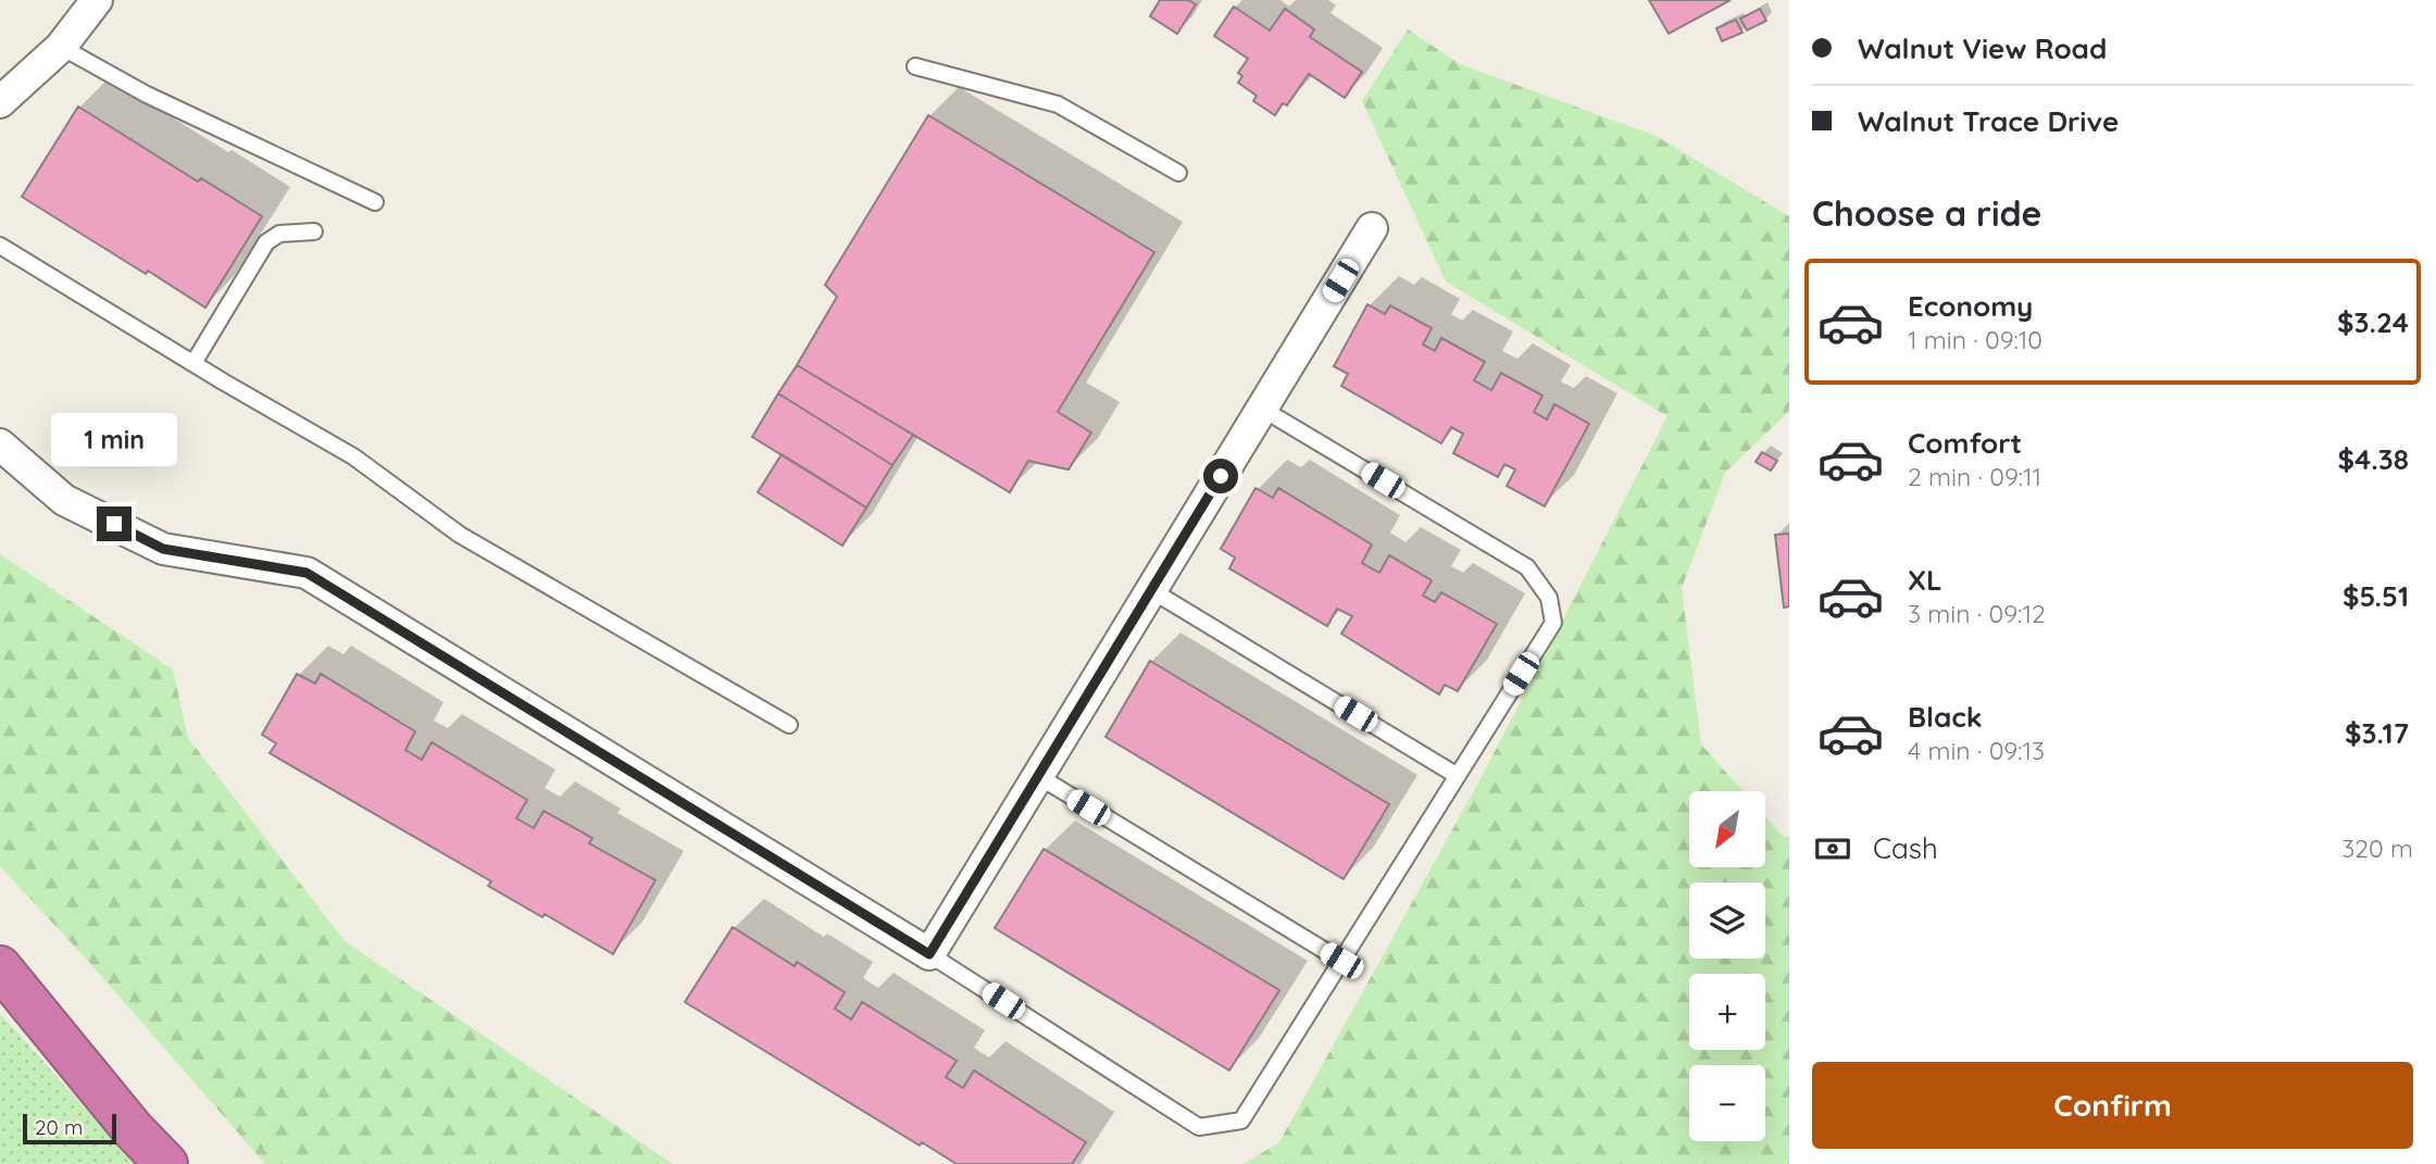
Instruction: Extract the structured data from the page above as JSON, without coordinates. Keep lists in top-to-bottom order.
{
  "scale_bar": "20 m",
  "north": "bottom left",
  "page": {
    "banner": ["Walnut View Road", "Walnut Trace Drive"],
    "heading": "Choose a ride",
    "list": [
      {
        "name": "Economy",
        "note": "1 min · 09:10",
        "value": "$3.24"
      },
      {
        "name": "Comfort",
        "note": "2 min · 09:11",
        "value": "$4.38"
      },
      {
        "name": "XL",
        "note": "3 min · 09:12",
        "value": "$5.51"
      },
      {
        "name": "Black",
        "note": "4 min · 09:13",
        "value": "$3.17"
      }
    ],
    "bubble": "1 min",
    "map_buttons": ["+", "−"],
    "pay": ["Cash", "320 m"],
    "buttons": "Confirm",
    "scale": "20 m"
  }
}
